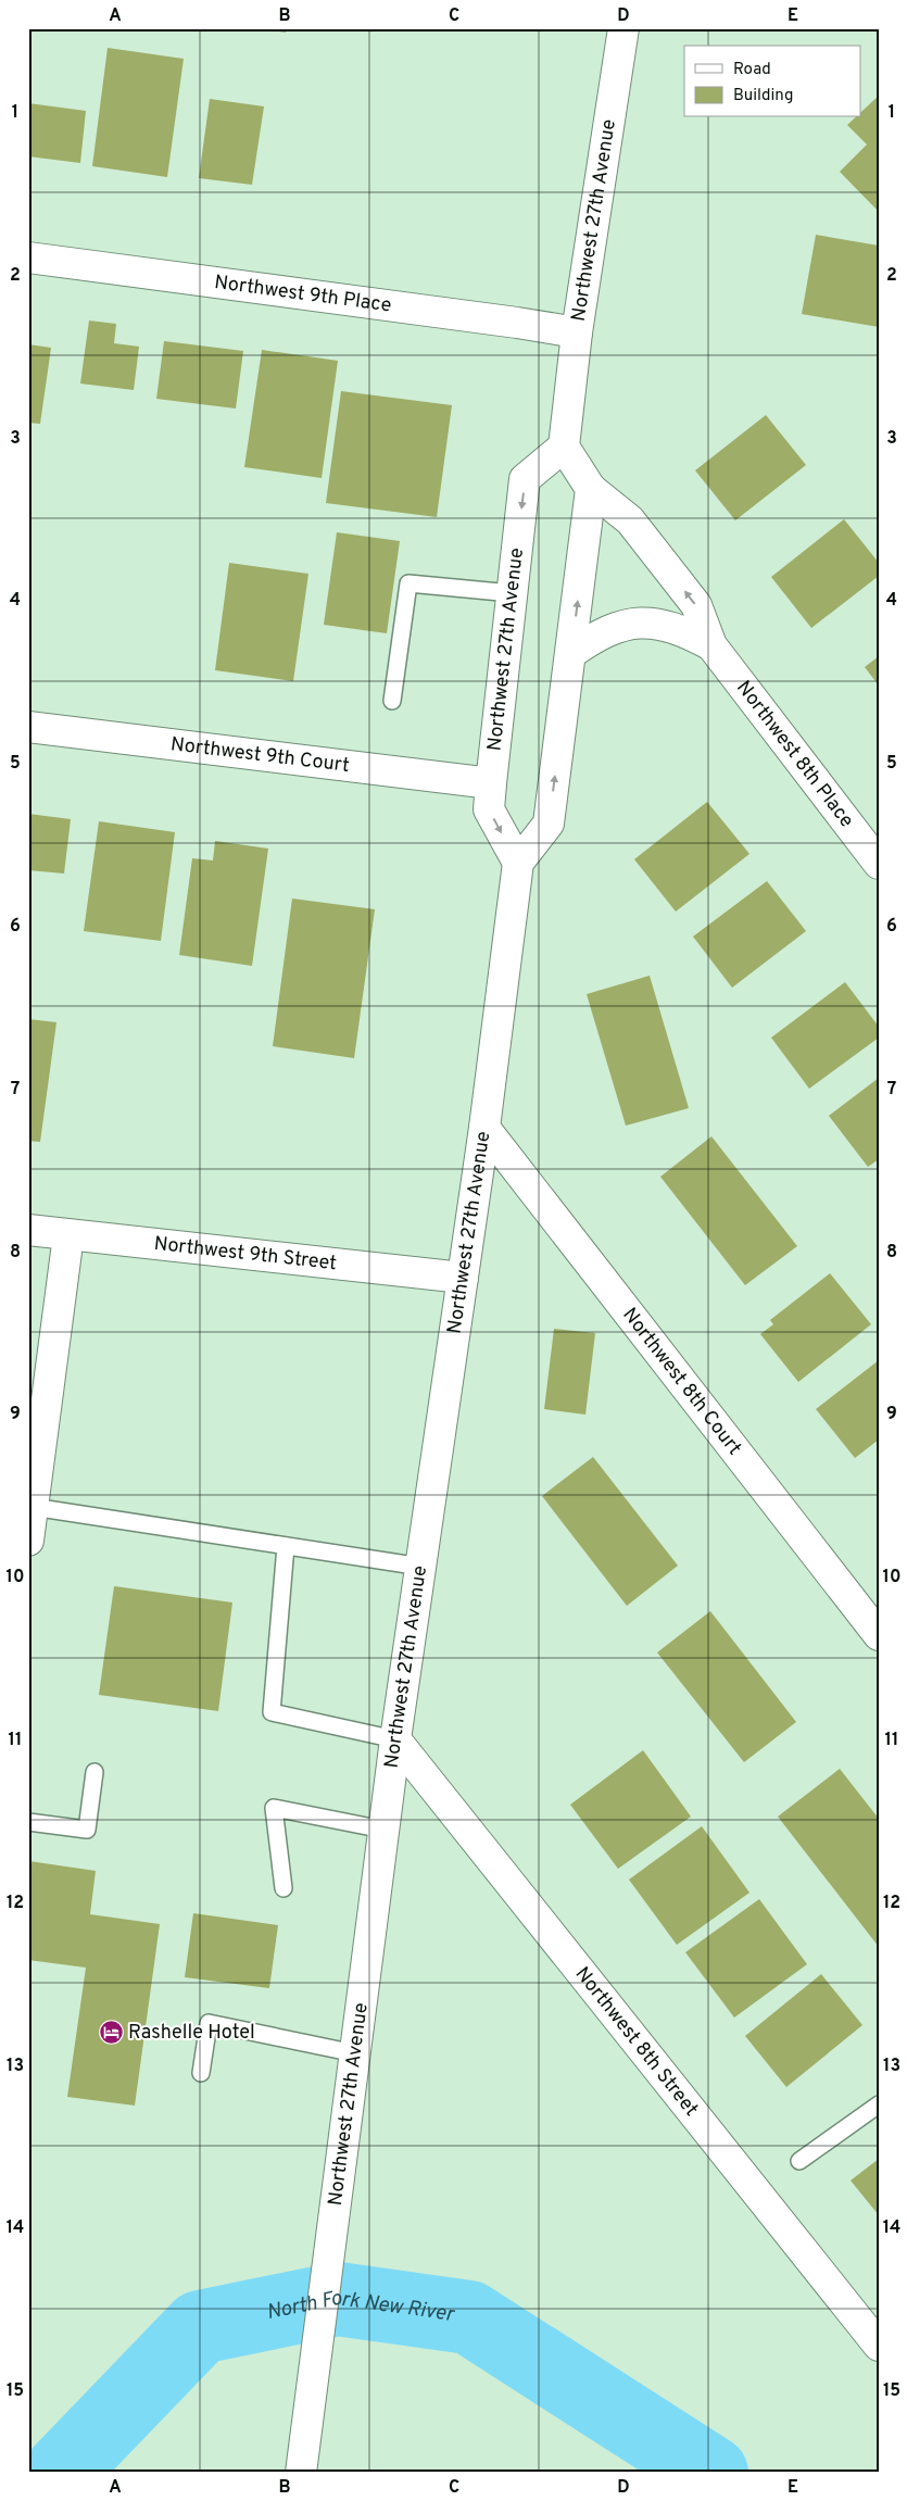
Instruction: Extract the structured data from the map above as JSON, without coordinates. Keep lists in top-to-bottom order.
{
  "streets": {
    "street": [
      "Northwest 27th Avenue",
      "Northwest 9th Place",
      "Northwest 9th Court",
      "Northwest 8th Place",
      "Northwest 9th Street",
      "Northwest 8th Court",
      "Northwest 8th Street"
    ]
  },
  "crossings": [
    ["Northwest 27th Avenue", "Northwest 9th Place"],
    ["Northwest 27th Avenue", "Northwest 9th Court"],
    ["Northwest 27th Avenue", "Northwest 9th Street"],
    ["Northwest 27th Avenue", "Northwest 8th Court"],
    ["Northwest 27th Avenue", "Northwest 8th Street"]
  ],
  "water": ["North Fork New River"],
  "places": {
    "hotel": ["Rashelle Hotel"]
  },
  "legend": ["Road", "Building"],
  "grid": {
    "columns": [
      "A",
      "B",
      "C",
      "D",
      "E"
    ],
    "rows": [
      "1",
      "2",
      "3",
      "4",
      "5",
      "6",
      "7",
      "8",
      "9",
      "10",
      "11",
      "12",
      "13",
      "14",
      "15"
    ]
  }
}
